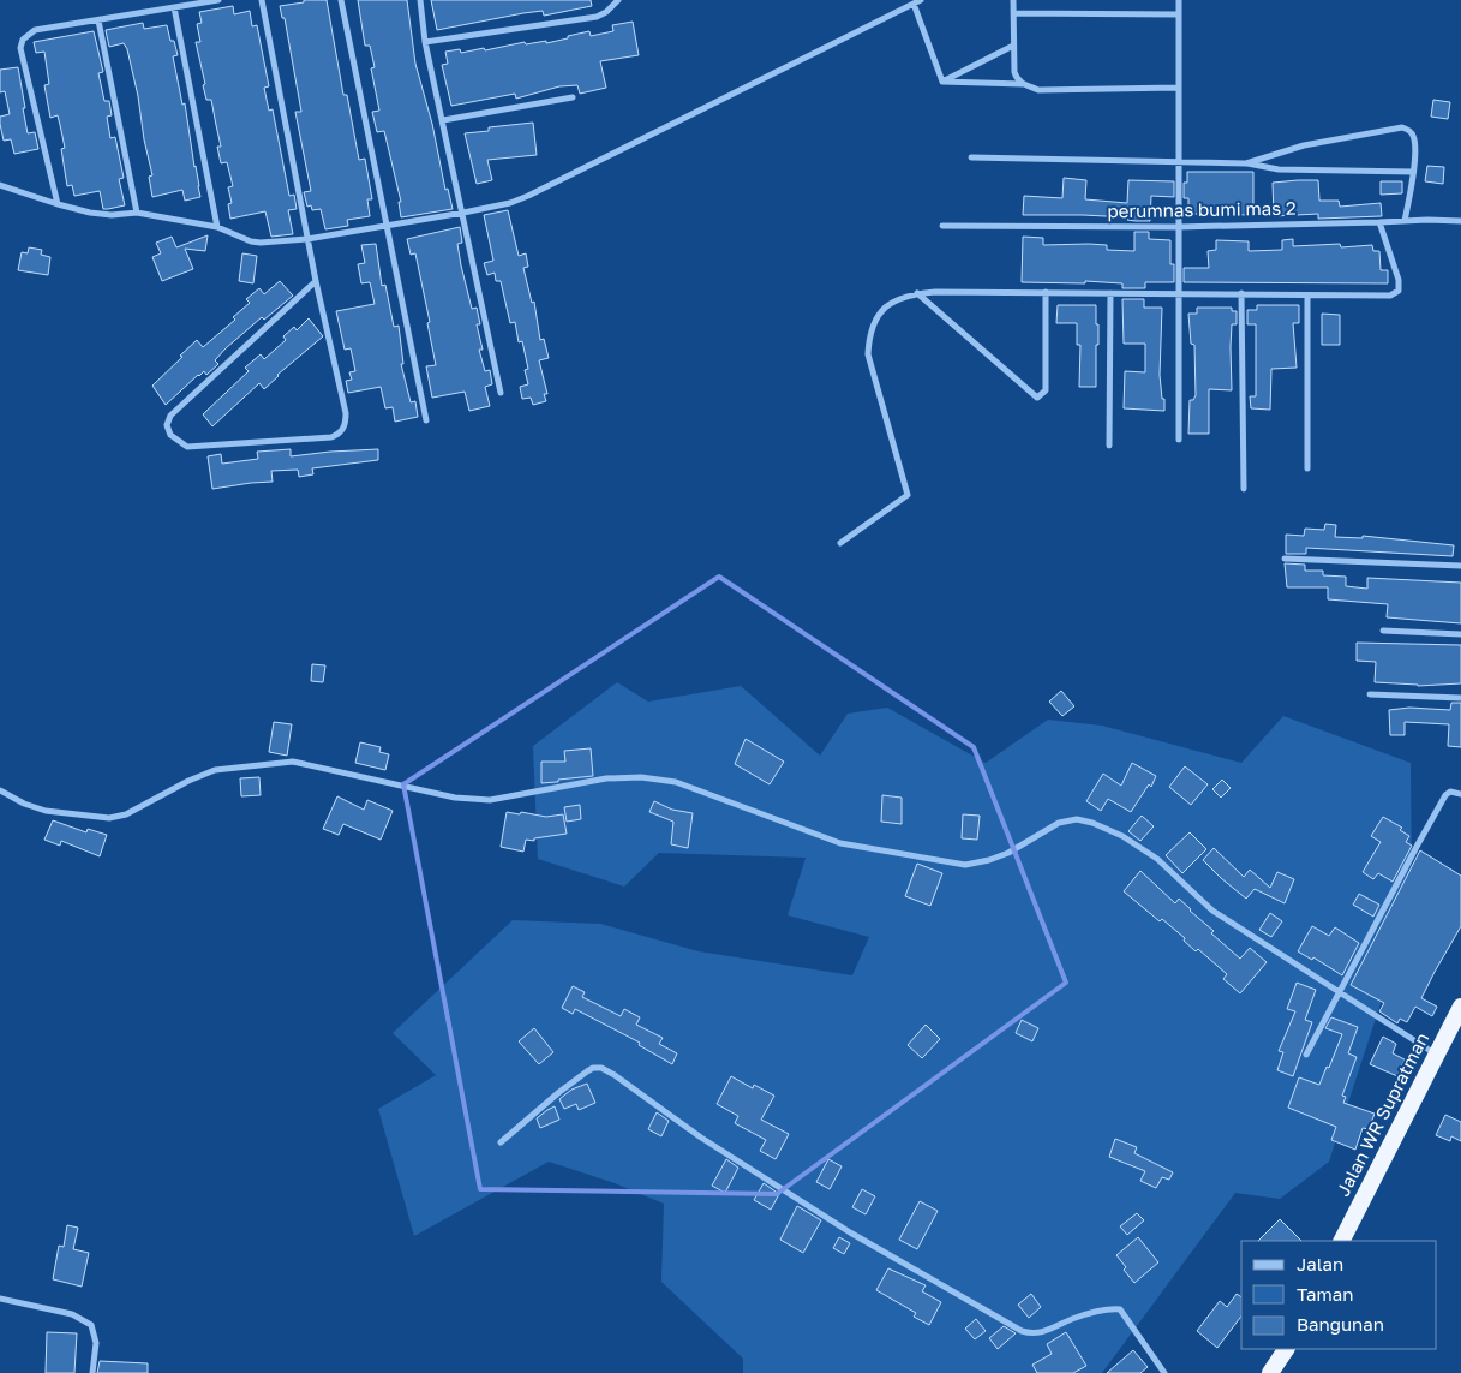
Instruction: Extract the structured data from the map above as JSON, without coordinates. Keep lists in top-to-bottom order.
{
  "streets": {
    "highway": ["Jalan WR Supratman"],
    "street": ["perumnas bumi mas 2"]
  },
  "legend": ["Jalan", "Taman", "Bangunan"]
}
